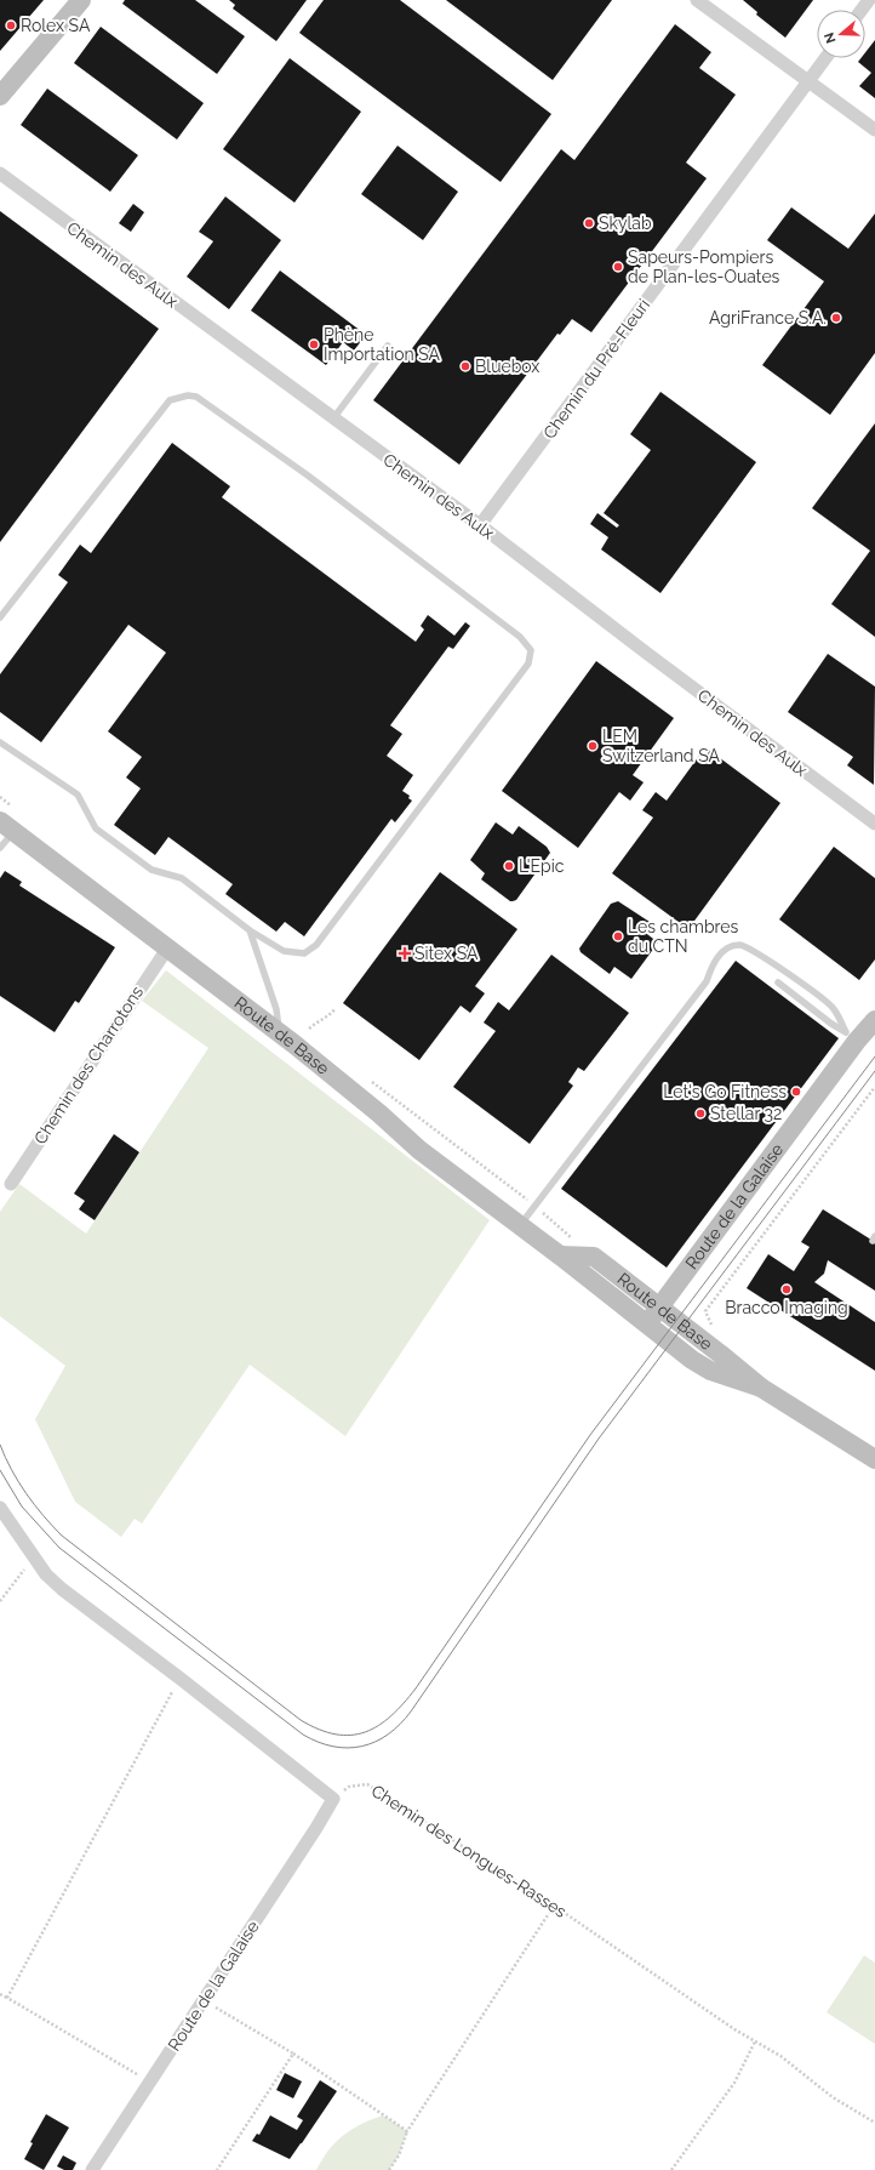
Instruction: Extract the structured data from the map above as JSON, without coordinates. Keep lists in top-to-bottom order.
{
  "streets": {
    "street": [
      "Chemin des Aulx",
      "Chemin du Pré-Fleuri",
      "Route de Base",
      "Chemin des Charrotons",
      "Route de la Galaise"
    ],
    "path": ["Chemin des Longues-Rasses"]
  },
  "crossings": [
    ["Chemin des Aulx", "Chemin du Pré-Fleuri"],
    ["Route de Base", "Chemin des Charrotons"],
    ["Route de Base", "Route de la Galaise"],
    ["Route de la Galaise", "Chemin des Longues-Rasses"]
  ],
  "places": {
    "other": [
      "Rolex SA",
      "Skylab",
      "Sapeurs-Pompiers de Plan-les-Ouates",
      "AgriFrance S.A.",
      "Phène Importation SA",
      "Bluebox",
      "LEM Switzerland SA",
      "L'Epic",
      "Les chambres du CTN",
      "Let's Go Fitness",
      "Stellar 32",
      "Bracco Imaging"
    ],
    "health": ["Sitex SA"]
  },
  "north": "left"
}
